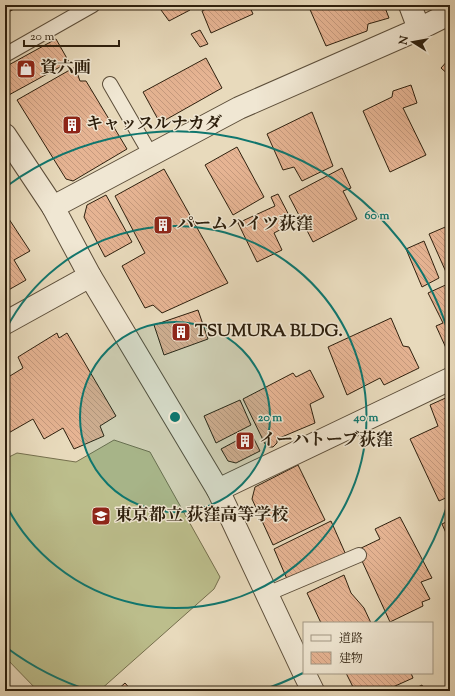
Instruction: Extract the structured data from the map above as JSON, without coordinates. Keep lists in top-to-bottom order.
{
  "places": {
    "shop": ["資六画"],
    "building": [
      "キャッスルナカダ",
      "パームハイツ荻窪",
      "TSUMURA BLDG.",
      "イーハトーブ荻窪"
    ],
    "school or university": ["東京都立 荻窪高等学校"]
  },
  "legend": ["道路", "建物"],
  "scale_bar": "20 m",
  "north": "left",
  "rings": ["60 m", "20 m", "40 m"]
}
